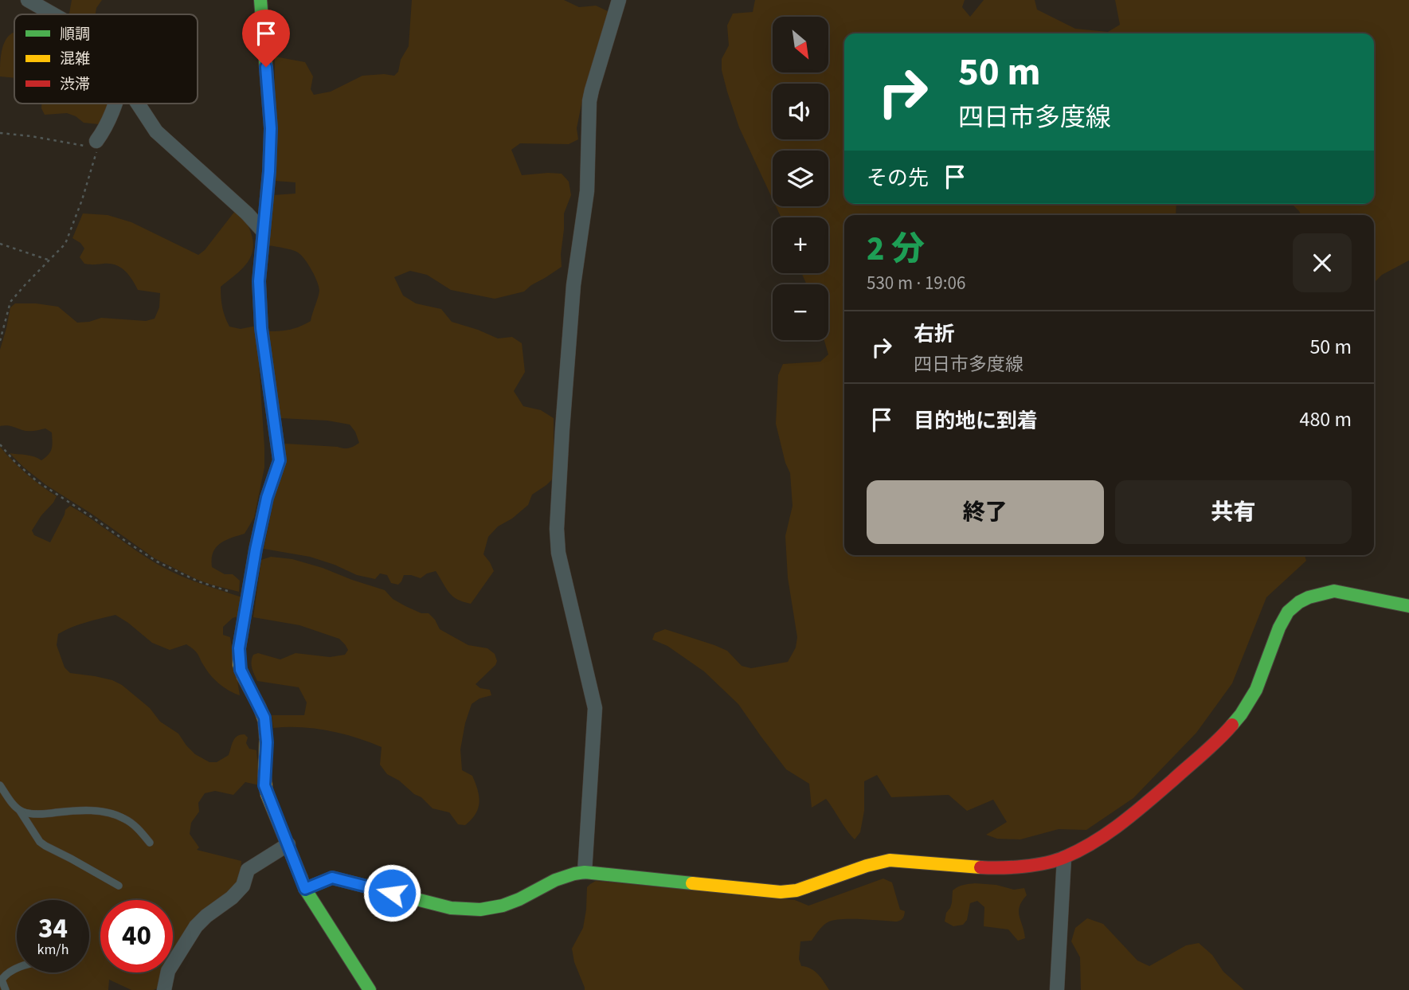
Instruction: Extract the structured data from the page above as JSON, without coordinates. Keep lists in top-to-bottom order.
{
  "legend": ["順調", "混雑", "渋滞"],
  "north": "bottom right",
  "page": {
    "map_buttons": ["+", "−"],
    "turn": ["50 m", "四日市多度線"],
    "then": "その先",
    "heading": ["2 分", "530 m · 19:06"],
    "list": [
      {
        "name": "右折",
        "note": "四日市多度線",
        "value": "50 m"
      },
      {
        "name": "目的地に到着",
        "value": "480 m"
      }
    ],
    "buttons": ["終了", "共有"],
    "speed": "34 km/h",
    "limit": "40"
  }
}
